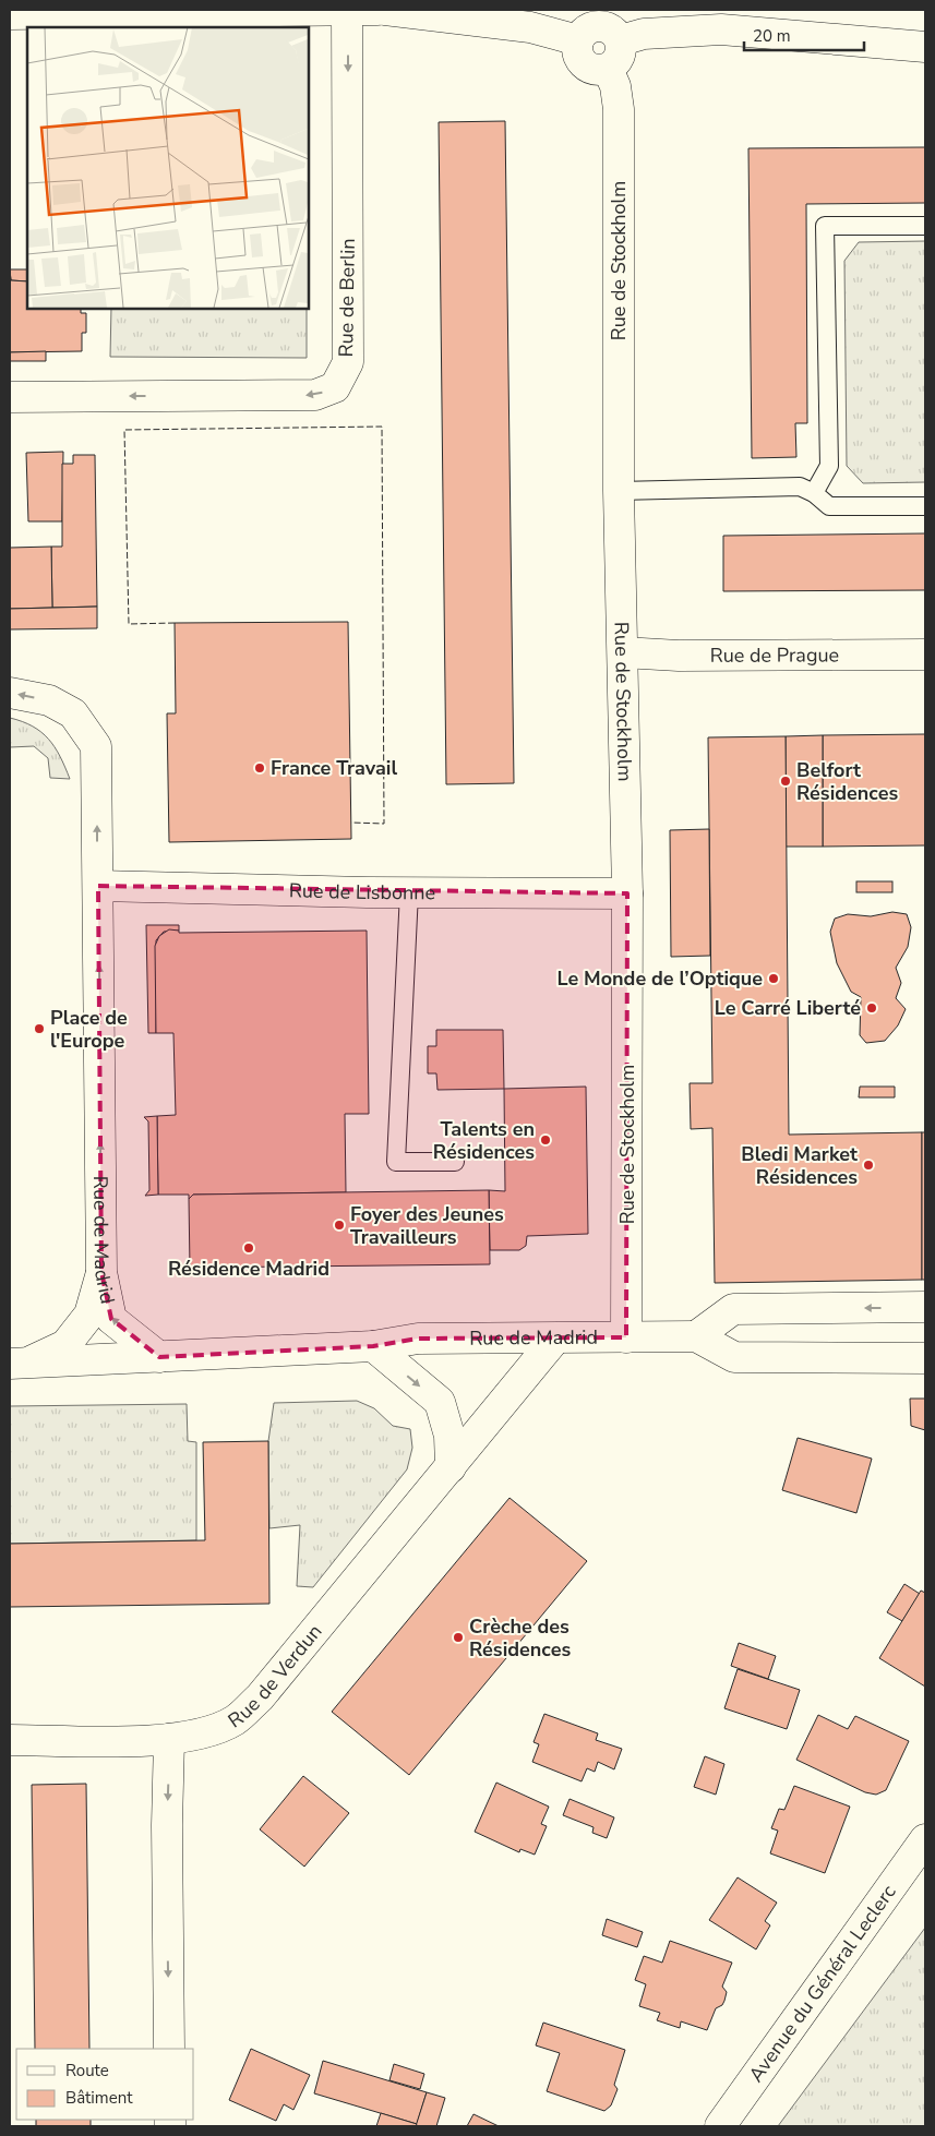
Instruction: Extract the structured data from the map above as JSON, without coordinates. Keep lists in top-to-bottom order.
{
  "streets": {
    "street": [
      "Rue de Stockholm",
      "Rue de Berlin",
      "Rue de Prague",
      "Rue de Lisbonne",
      "Rue de Madrid",
      "Rue de Verdun",
      "Avenue du Général Leclerc"
    ]
  },
  "crossings": [
    ["Rue de Stockholm", "Rue de Prague"],
    ["Rue de Stockholm", "Rue de Lisbonne"],
    ["Rue de Stockholm", "Rue de Madrid"],
    ["Rue de Lisbonne", "Rue de Madrid"],
    ["Rue de Madrid", "Rue de Verdun"]
  ],
  "one_way": ["Rue de Madrid"],
  "places": [
    "France Travail",
    "Belfort Résidences",
    "Le Monde de l’Optique",
    "Le Carré Liberté",
    "Place de l'Europe",
    "Talents en Résidences",
    "Bledi Market Résidences",
    "Foyer des Jeunes Travailleurs",
    "Résidence Madrid",
    "Crèche des Résidences"
  ],
  "legend": ["Route", "Bâtiment"],
  "scale_bar": "20 m"
}
